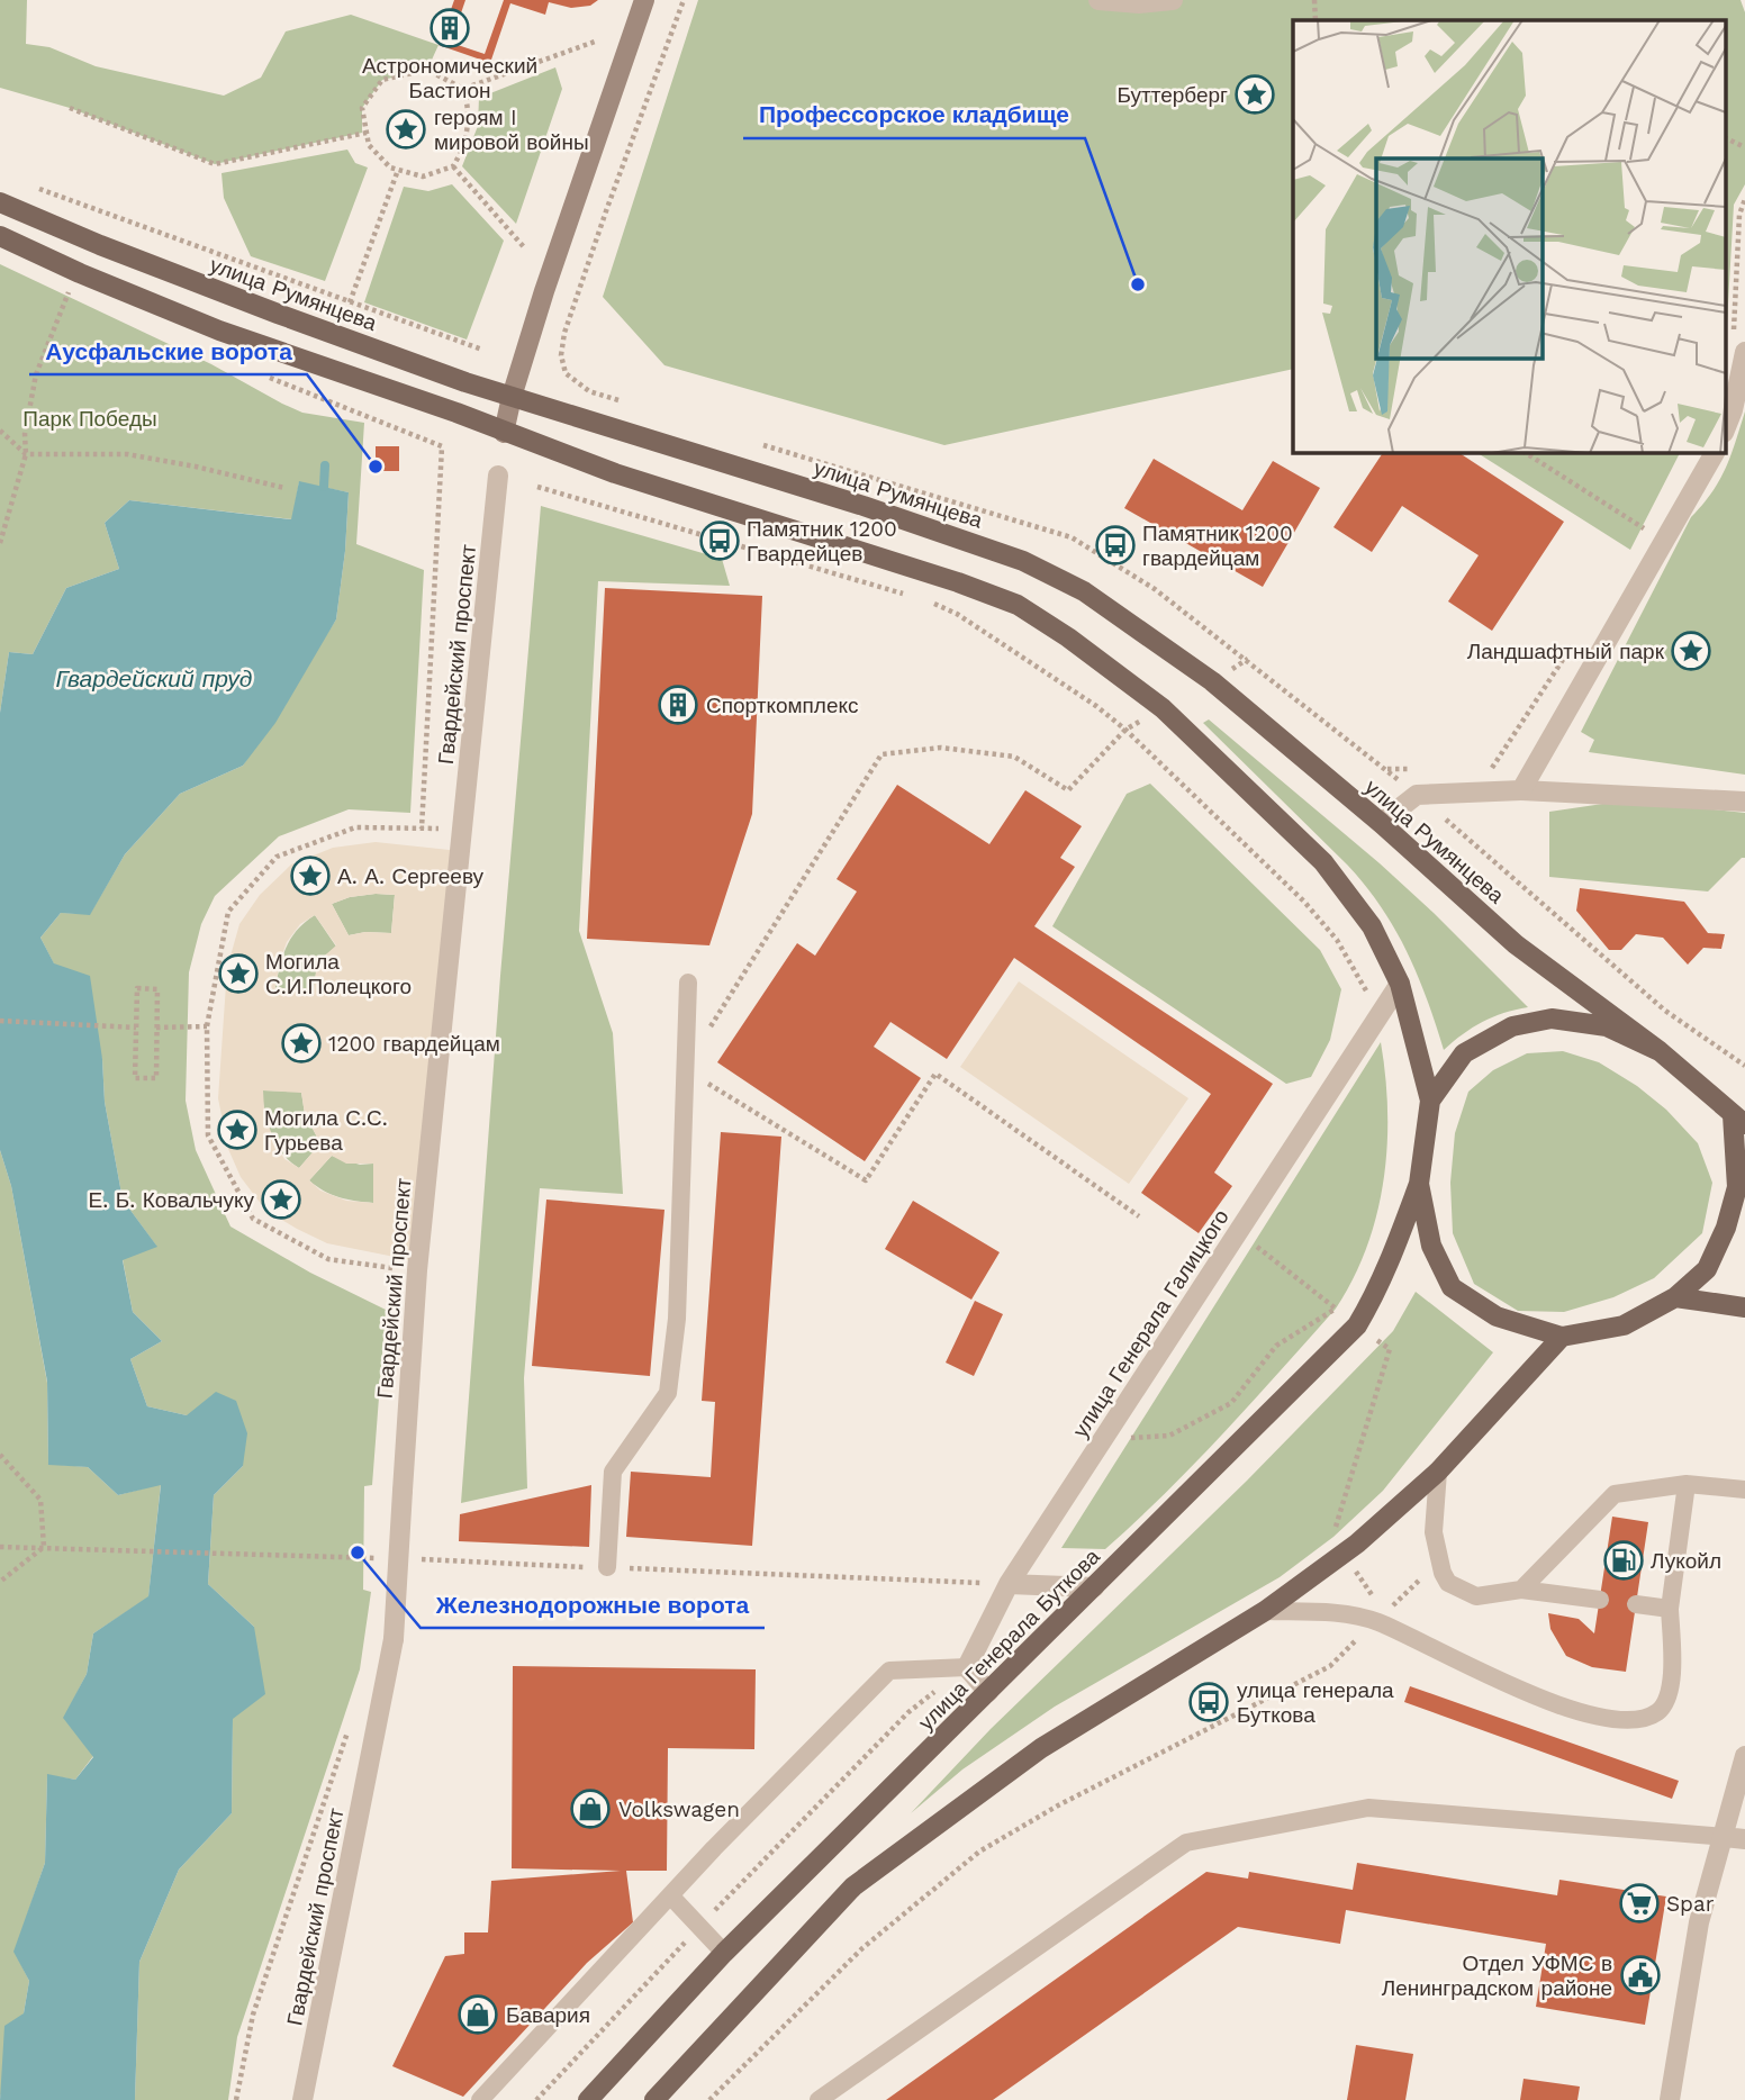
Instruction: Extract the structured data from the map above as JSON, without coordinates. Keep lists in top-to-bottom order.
{
  "streets": {
    "main road": ["улица Румянцева", "улица Генерала Буткова"],
    "street": ["Гвардейский проспект", "улица Генерала Галицкого"]
  },
  "water": ["Гвардейский пруд"],
  "parks": ["Парк Победы"],
  "places": {
    "building": ["Астрономический Бастион", "Спорткомплекс"],
    "place": [
      "Буттерберг",
      "героям I мировой войны",
      "Ландшафтный парк",
      "А. А. Сергееву",
      "Могила С.И.Полецкого",
      "1200 гвардейцам",
      "Могила С.С. Гурьева",
      "Е. Б. Ковальчуку"
    ],
    "other": ["Профессорское кладбище", "Аусфальские ворота", "Железнодорожные ворота"],
    "bus stop": ["Памятник 1200 Гвардейцев", "Памятник 1200 гвардейцам", "улица генерала Буткова"],
    "fuel station": ["Лукойл"],
    "shop": ["Volkswagen", "Бавария"],
    "supermarket": ["Spar"],
    "public building": ["Отдел УФМС в Ленинградском районе"]
  }
}
